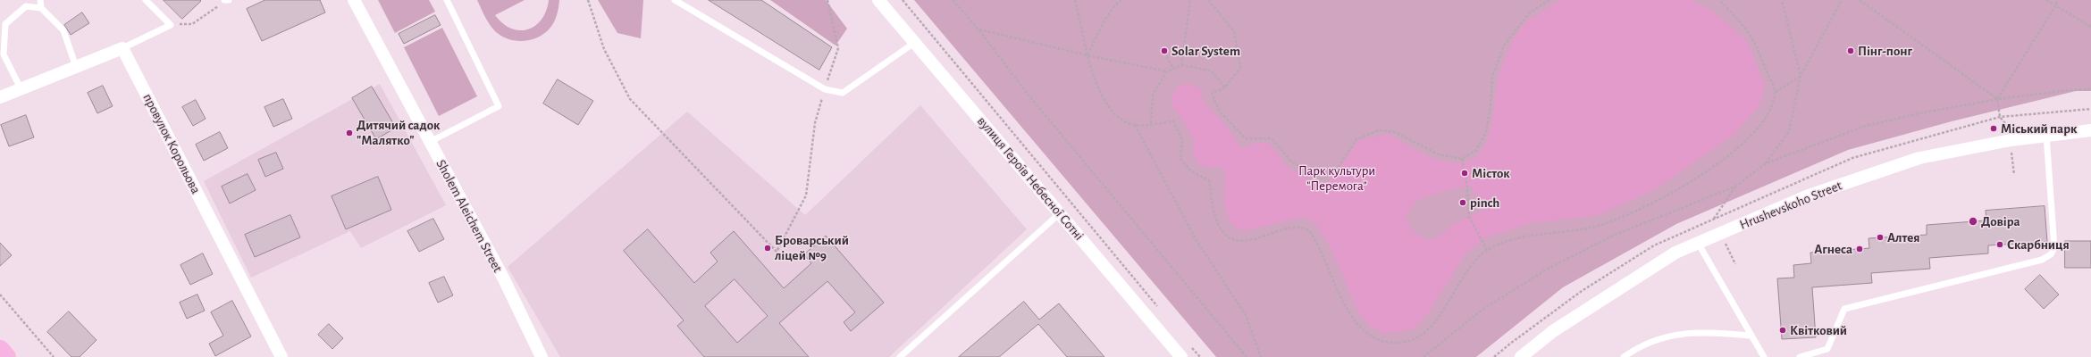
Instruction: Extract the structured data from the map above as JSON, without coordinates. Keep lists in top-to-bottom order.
{
  "streets": {
    "street": [
      "провулок Корольова",
      "вулиця Героїв Небесної Сотні",
      "Hrushevskoho Street",
      "Sholem Aleichem Street"
    ]
  },
  "parks": ["Парк культури \"Перемога\""],
  "places": [
    "Solar System",
    "Пінг-понг",
    "Міський парк",
    "Дитячий садок \"Малятко\"",
    "Місток",
    "pinch",
    "Довіра",
    "Алтея",
    "Скарбниця",
    "Броварський ліцей №9",
    "Агнеса",
    "Квітковий"
  ]
}
